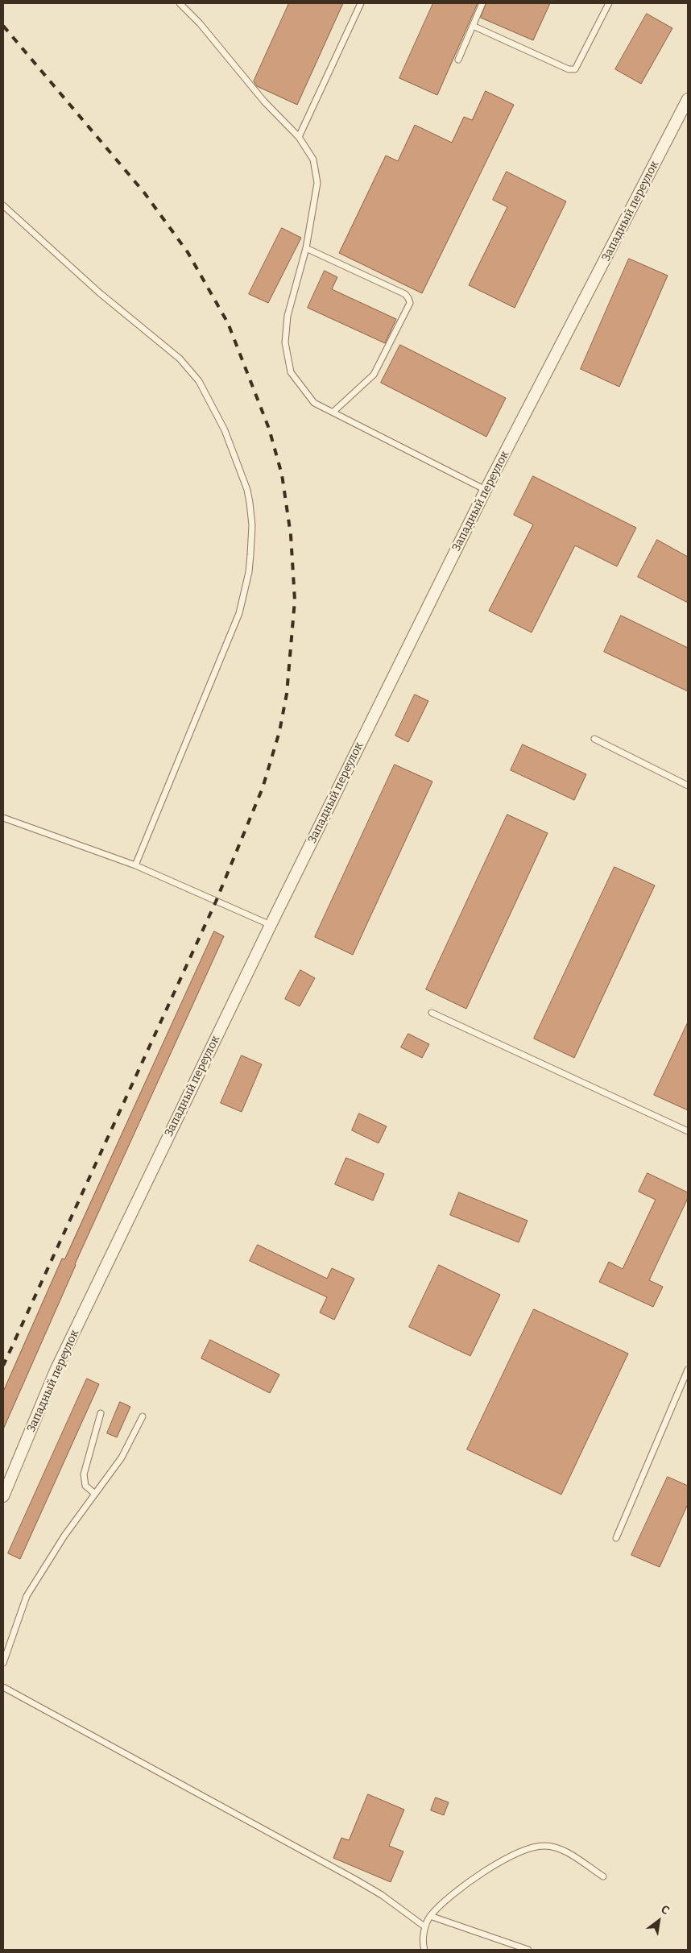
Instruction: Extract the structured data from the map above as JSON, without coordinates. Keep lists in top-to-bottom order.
{
  "streets": {
    "street": ["Западный переулок"]
  },
  "north": "top right"
}
